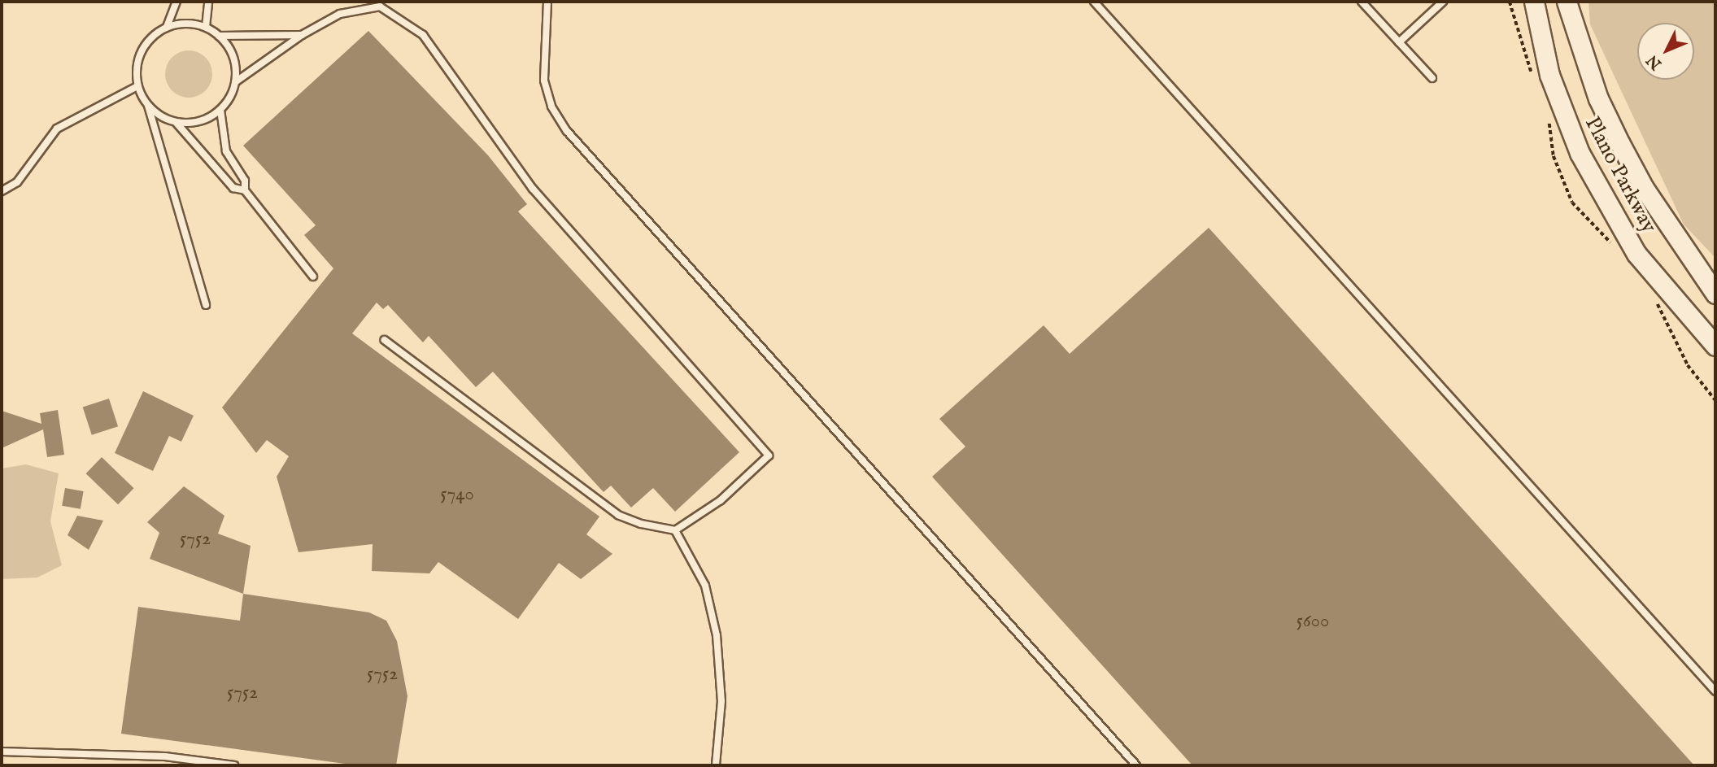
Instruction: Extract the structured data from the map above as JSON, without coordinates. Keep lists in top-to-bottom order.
{
  "streets": {
    "main road": ["Plano Parkway"]
  },
  "house_numbers": [
    "5740",
    "5752",
    "5600",
    "5752",
    "5752"
  ],
  "north": "bottom left"
}
